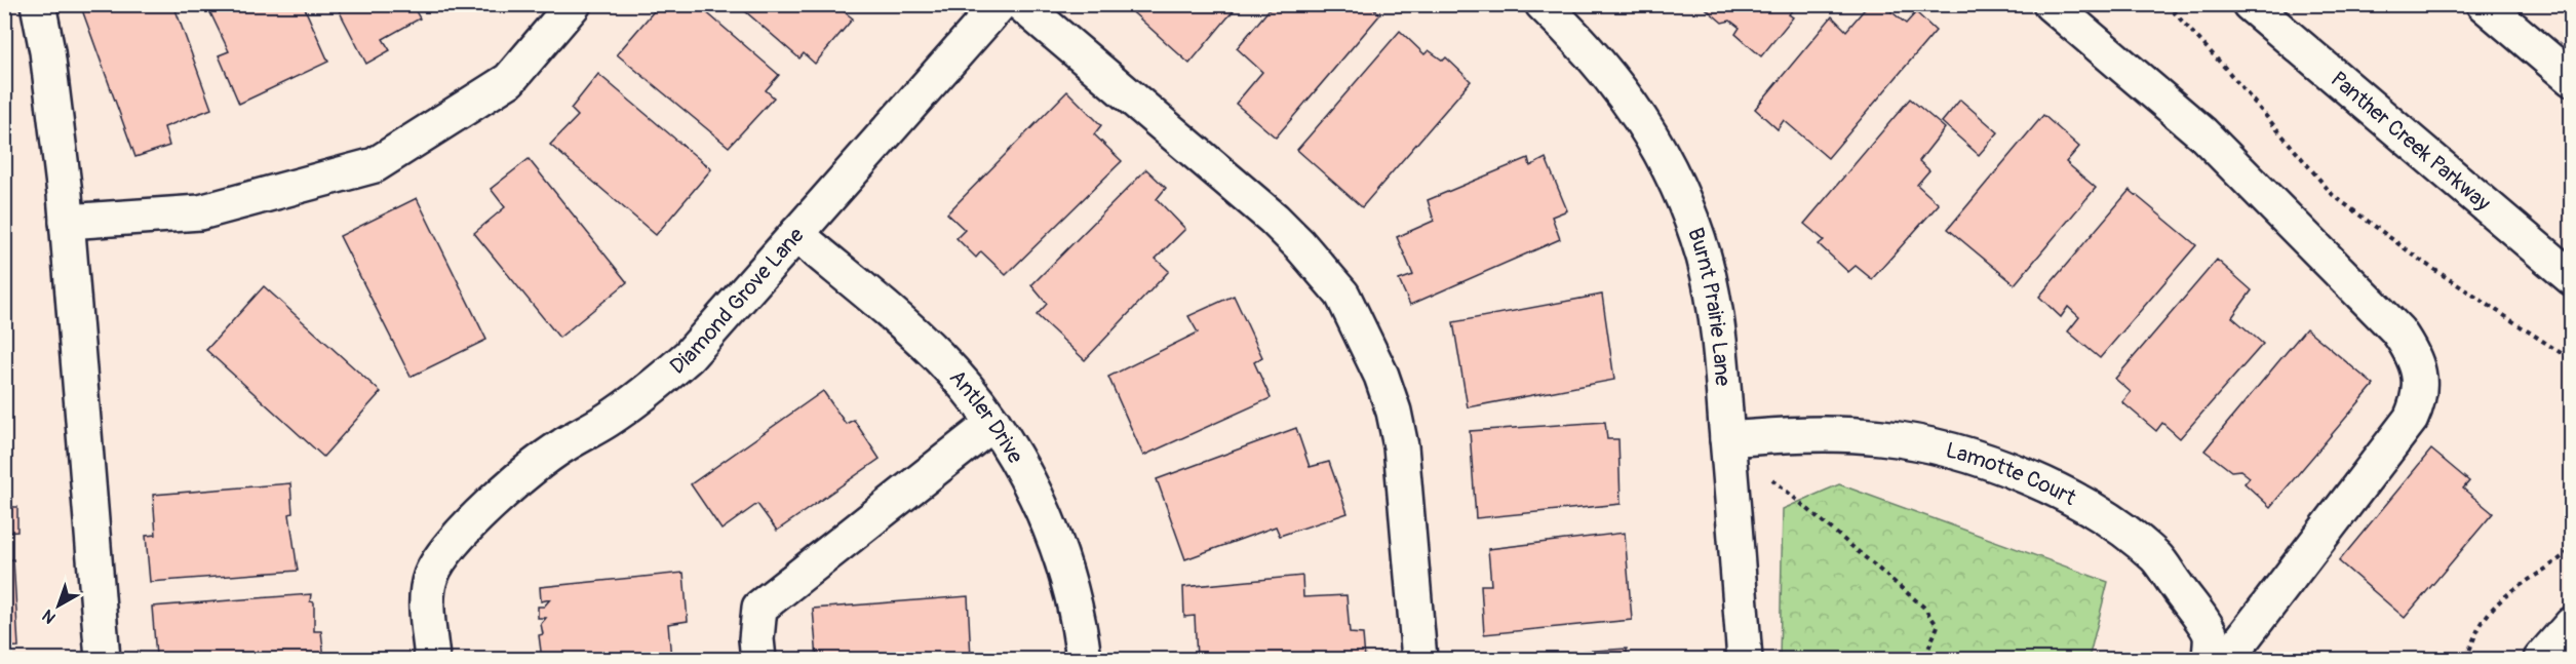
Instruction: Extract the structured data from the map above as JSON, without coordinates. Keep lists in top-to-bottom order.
{
  "streets": {
    "street": [
      "Panther Creek Parkway",
      "Diamond Grove Lane",
      "Burnt Prairie Lane",
      "Antler Drive",
      "Lamotte Court"
    ]
  },
  "crossings": [
    ["Diamond Grove Lane", "Antler Drive"],
    ["Burnt Prairie Lane", "Lamotte Court"]
  ],
  "north": "bottom left"
}
